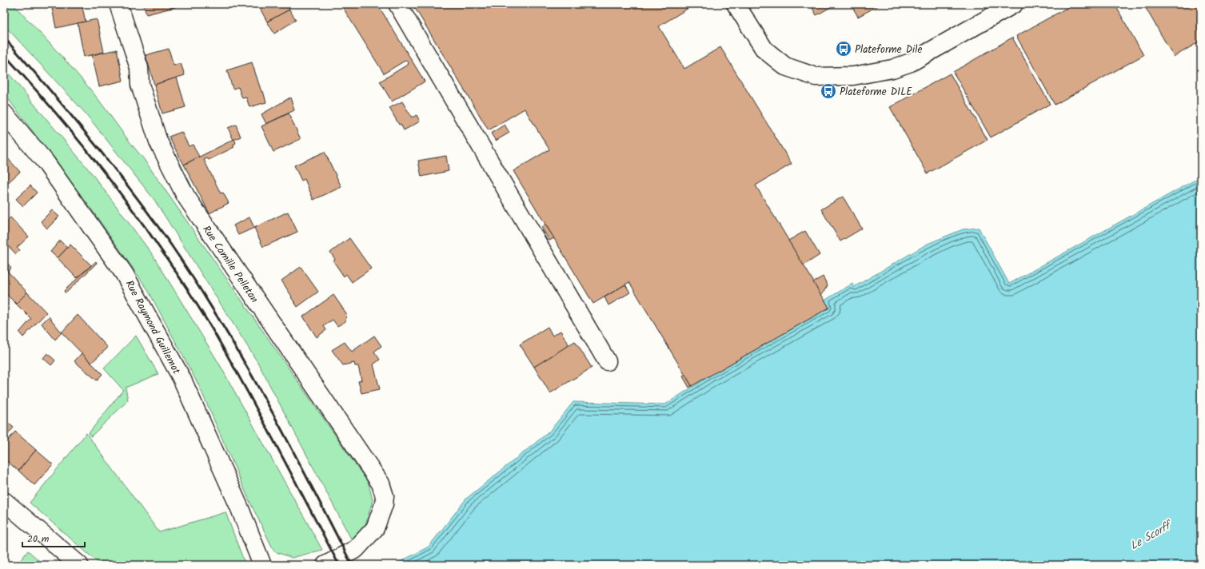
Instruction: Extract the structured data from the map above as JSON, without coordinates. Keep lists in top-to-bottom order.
{
  "streets": {
    "street": ["Rue Camille Pelletan", "Rue Raymond Guillemot"]
  },
  "water": ["Le Scorff"],
  "places": {
    "bus stop": ["Plateforme Dile", "Plateforme DILE"]
  },
  "scale_bar": "20 m"
}
